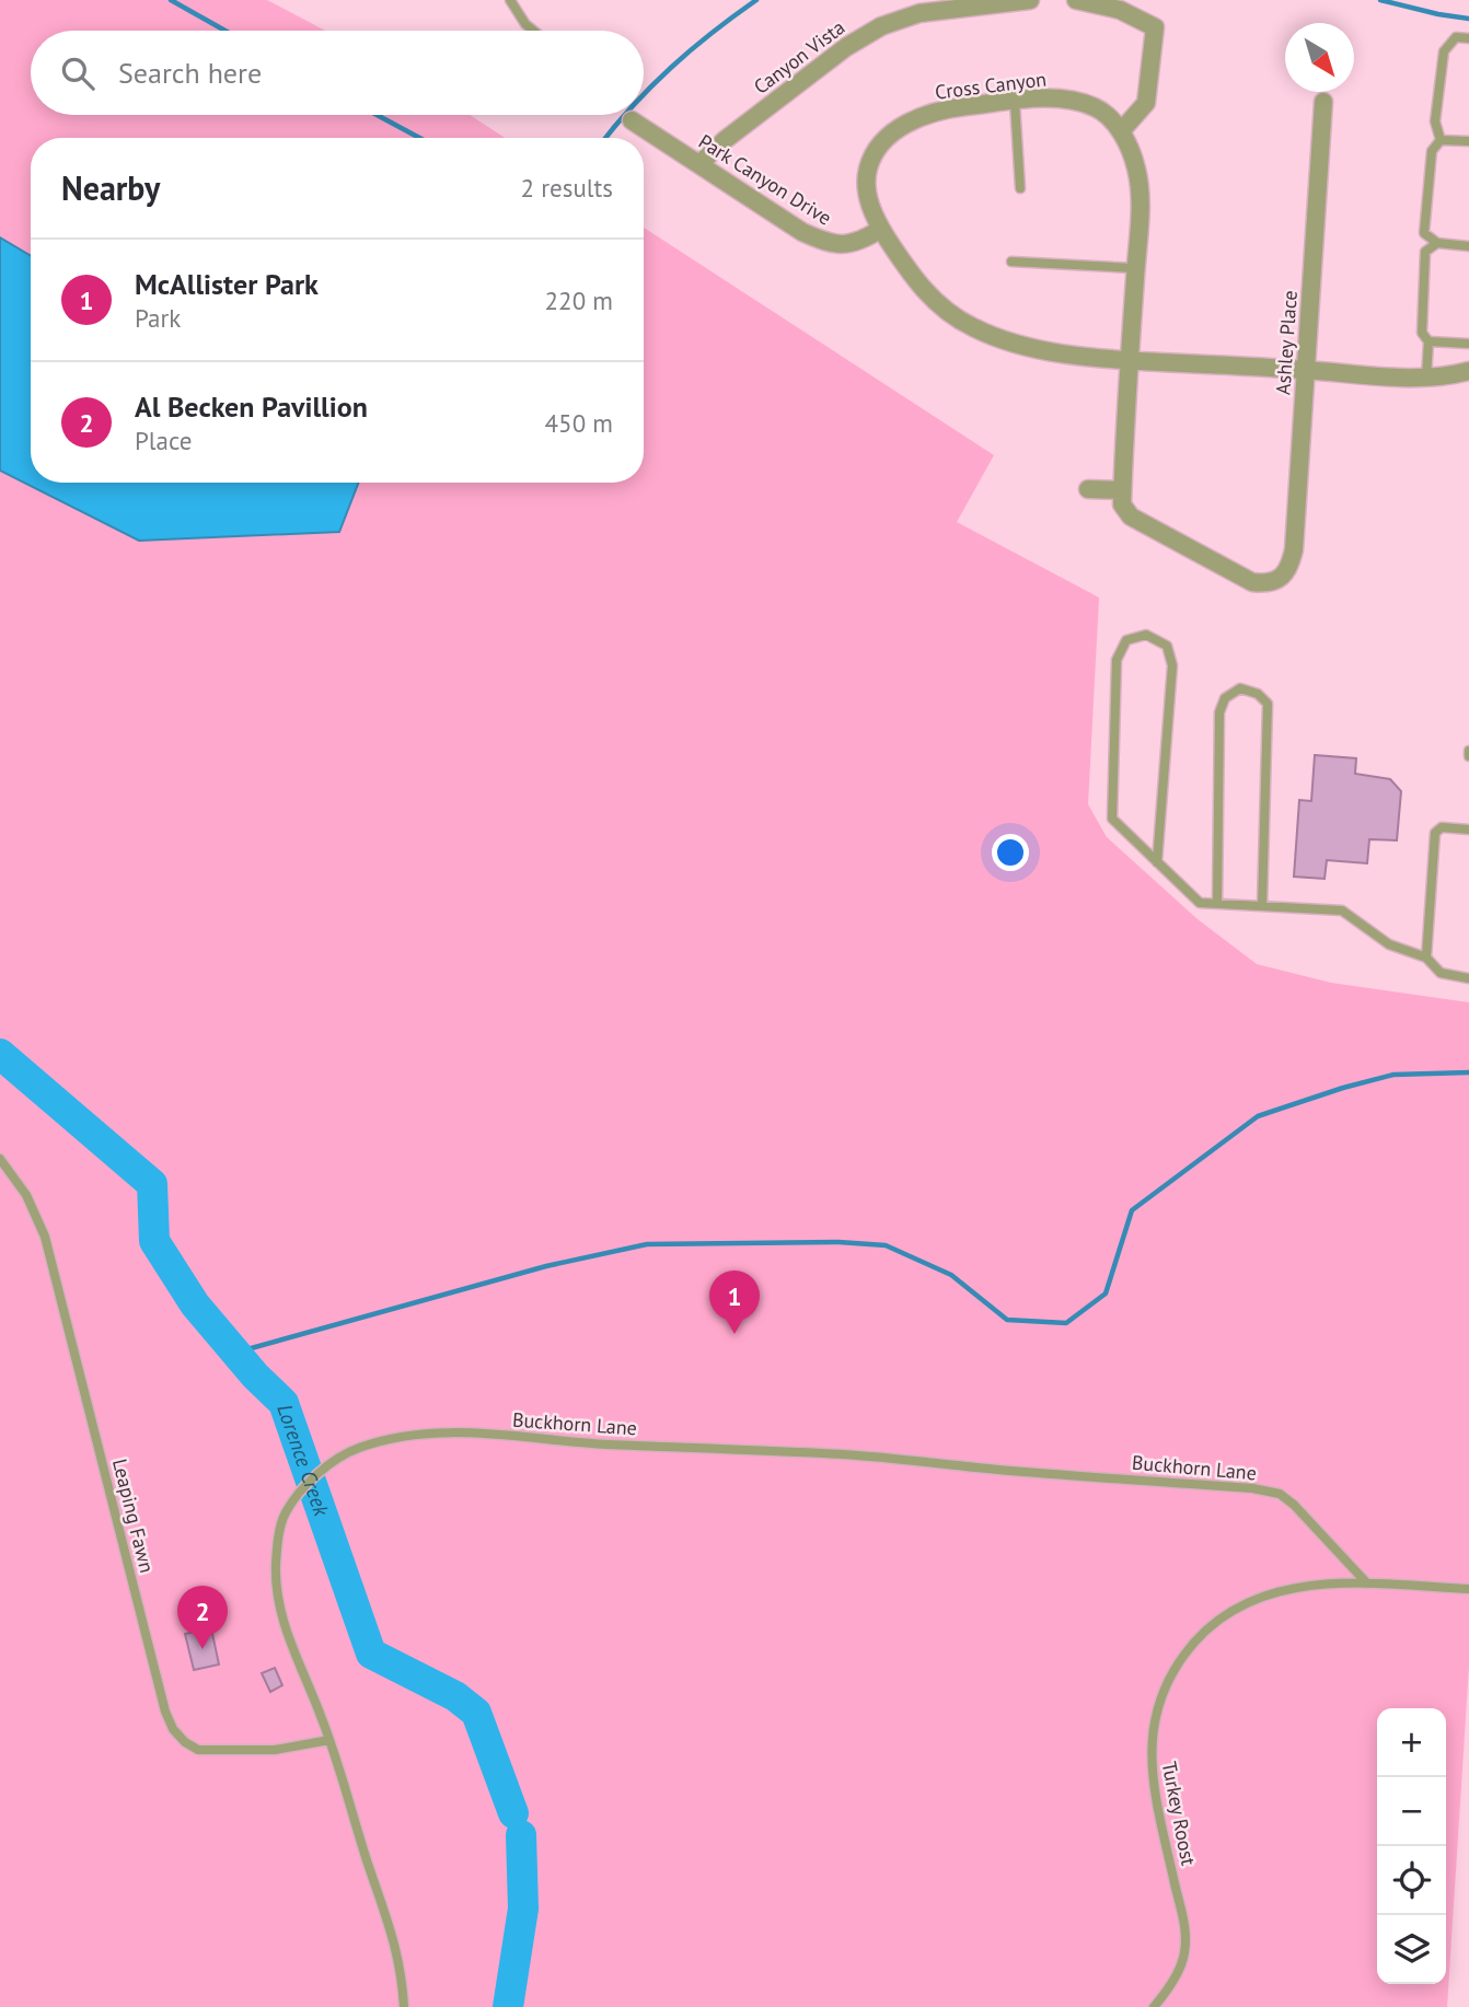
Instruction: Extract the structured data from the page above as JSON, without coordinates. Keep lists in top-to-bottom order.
{
  "streets": {
    "street": [
      "Canyon Vista",
      "Cross Canyon",
      "Park Canyon Drive",
      "Ashley Place"
    ],
    "lane": ["Buckhorn Lane", "Leaping Fawn", "Turkey Roost"]
  },
  "crossings": [
    ["Canyon Vista", "Park Canyon Drive"],
    ["Cross Canyon", "Park Canyon Drive"],
    ["Cross Canyon", "Ashley Place"],
    ["Buckhorn Lane", "Leaping Fawn"],
    ["Buckhorn Lane", "Turkey Roost"]
  ],
  "water": ["Lorence Creek"],
  "north": "bottom right",
  "page": {
    "search": "Search here",
    "heading": ["Nearby", "2 results"],
    "list": [
      {
        "mark": "1",
        "name": "McAllister Park",
        "note": "Park",
        "value": "220 m"
      },
      {
        "mark": "2",
        "name": "Al Becken Pavillion",
        "note": "Place",
        "value": "450 m"
      }
    ],
    "pins": ["1", "2"],
    "map_buttons": ["+", "−"]
  }
}
